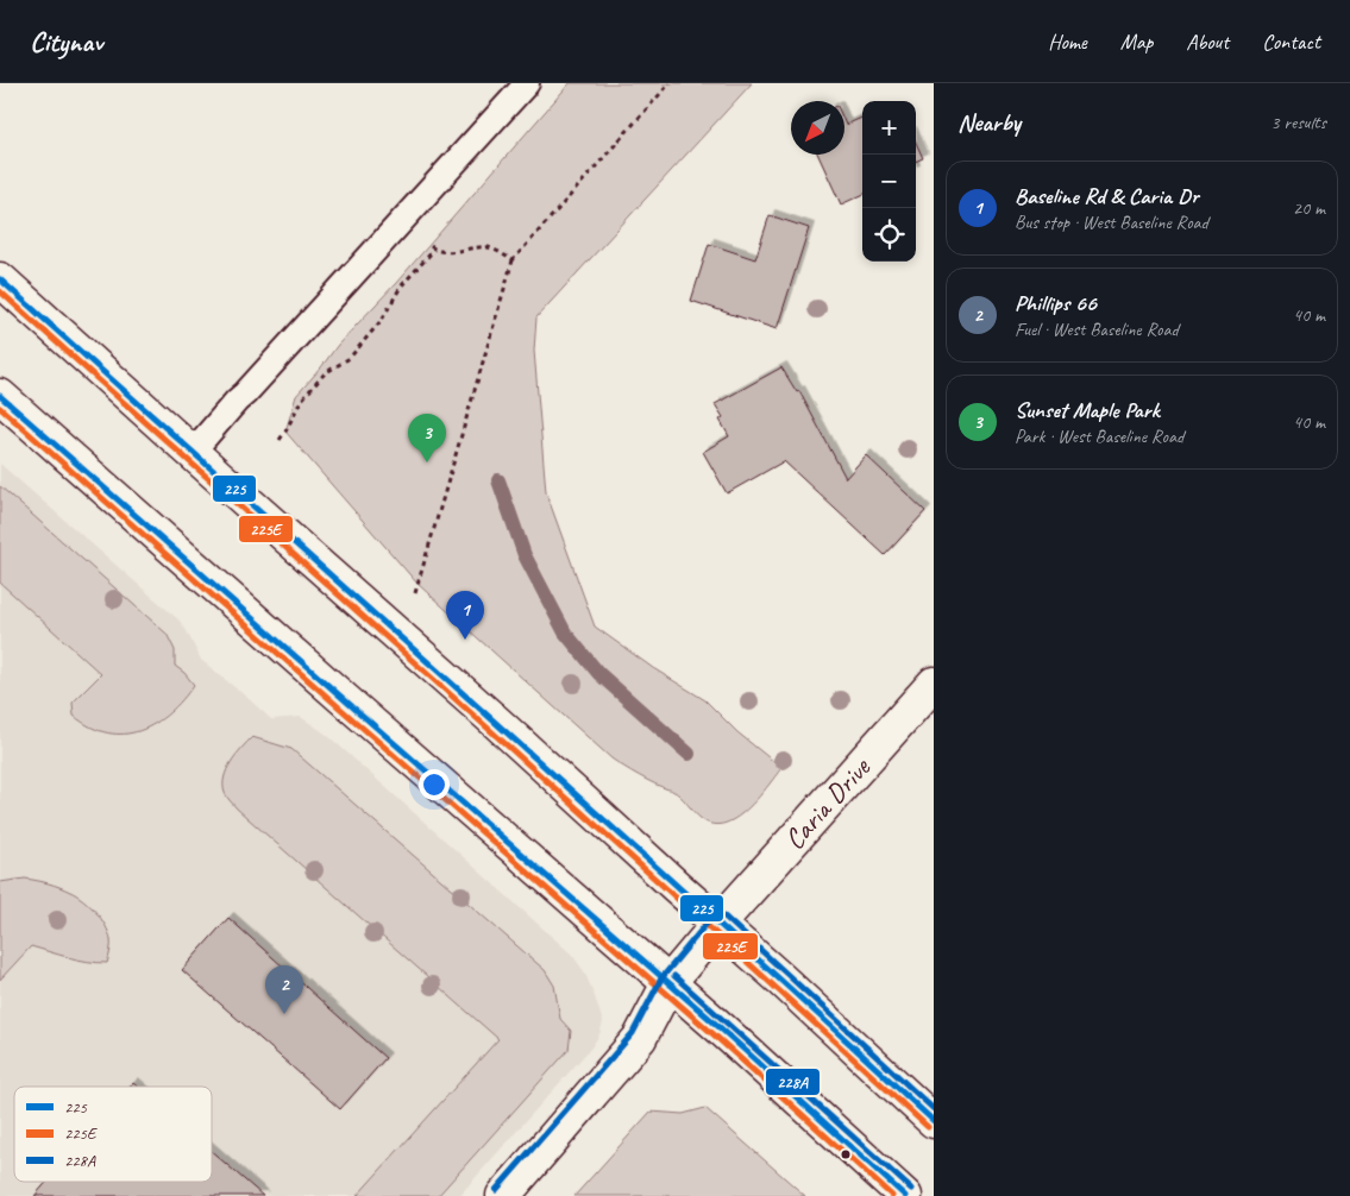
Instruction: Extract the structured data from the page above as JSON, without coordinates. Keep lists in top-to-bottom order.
{
  "streets": {
    "main road": ["Caria Drive"]
  },
  "lines": ["transit line 225", "transit line 225E", "transit line 228A"],
  "legend": ["225", "225E", "228A"],
  "north": "bottom left",
  "page": {
    "header": "Citynav",
    "nav": [
      "Home",
      "Map",
      "About",
      "Contact"
    ],
    "heading": ["Nearby", "3 results"],
    "map_buttons": ["+", "−"],
    "list": [
      {
        "mark": "1",
        "name": "Baseline Rd & Caria Dr",
        "note": "Bus stop · West Baseline Road",
        "value": "20 m"
      },
      {
        "mark": "2",
        "name": "Phillips 66",
        "note": "Fuel · West Baseline Road",
        "value": "40 m"
      },
      {
        "mark": "3",
        "name": "Sunset Maple Park",
        "note": "Park · West Baseline Road",
        "value": "40 m"
      }
    ],
    "pins": ["3", "1", "2"]
  }
}
